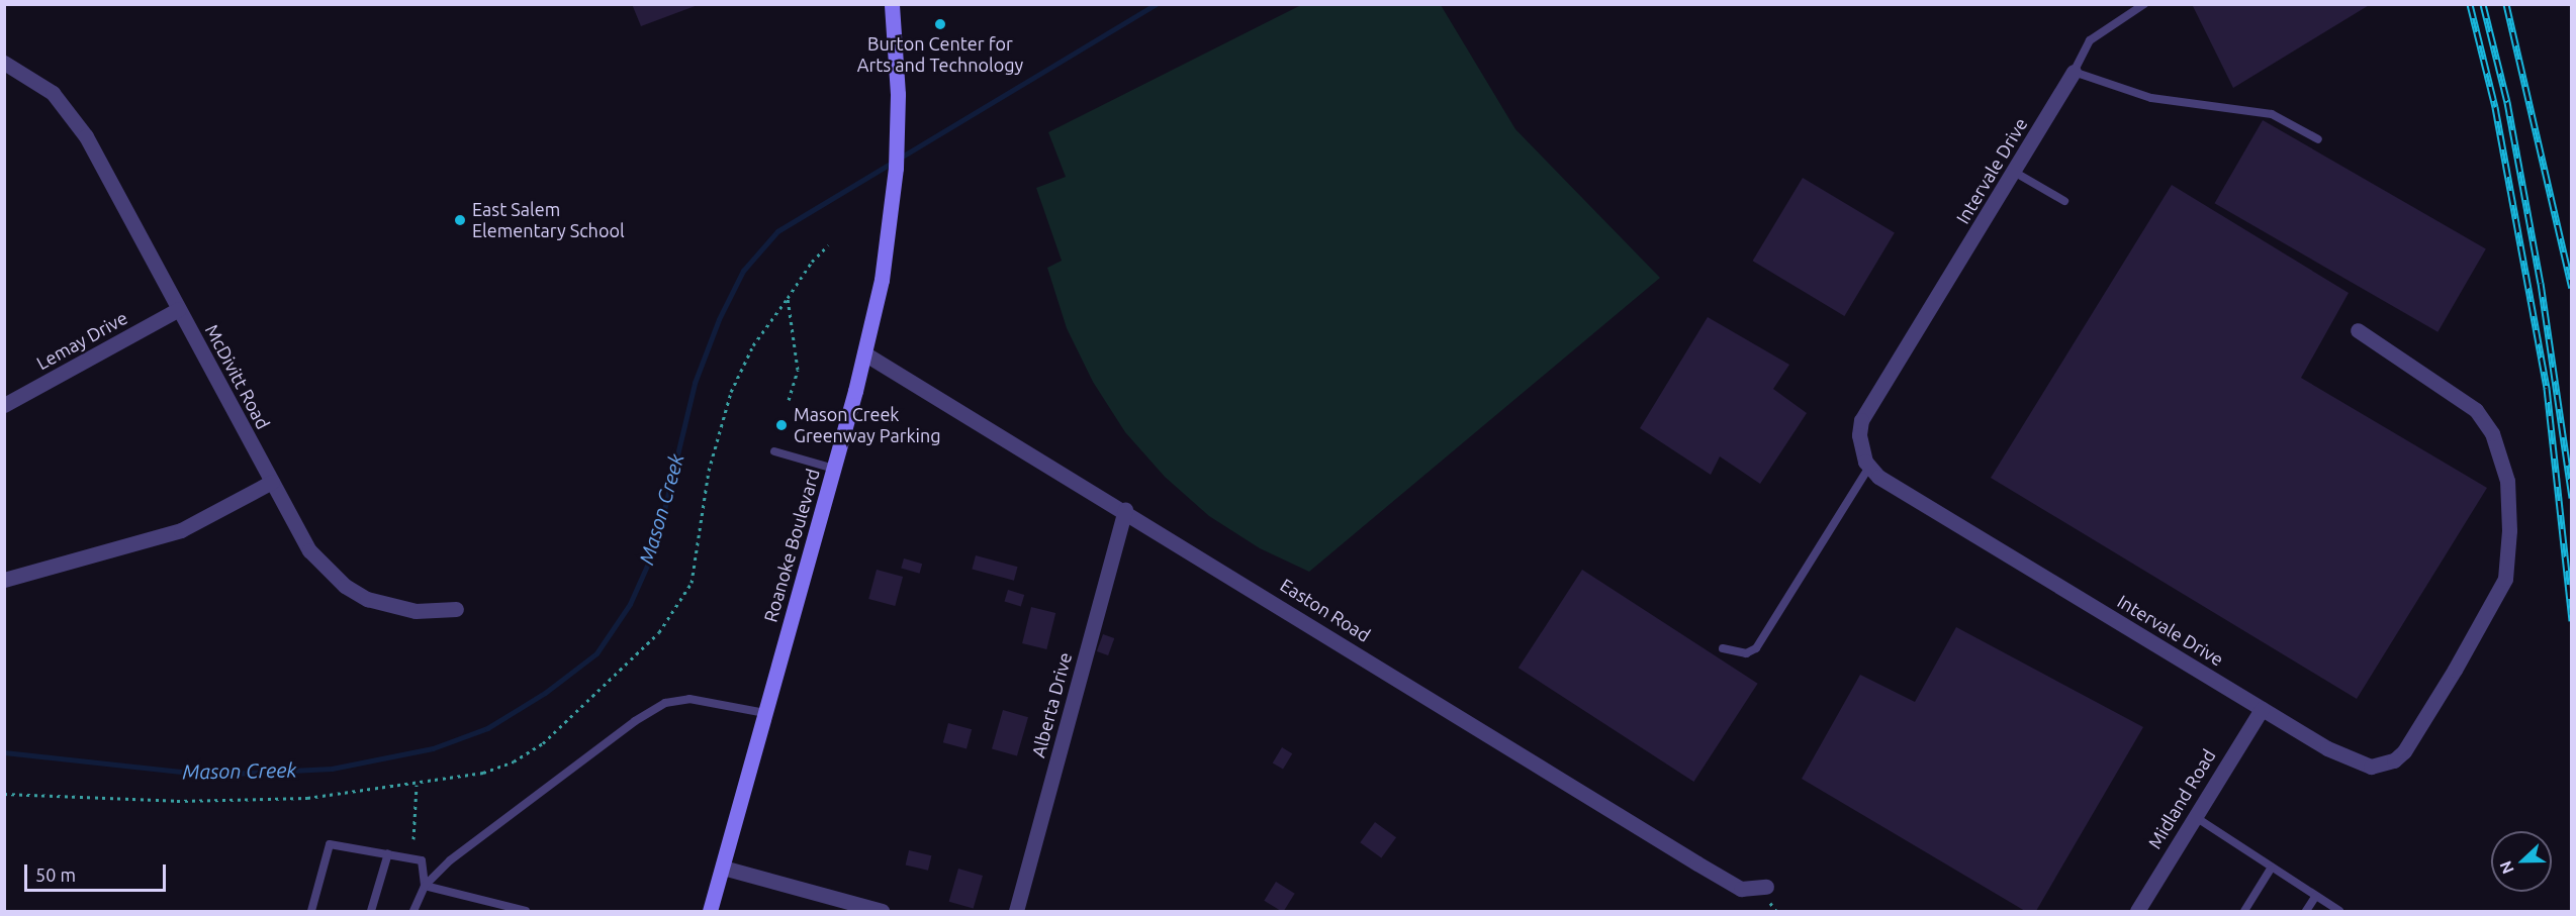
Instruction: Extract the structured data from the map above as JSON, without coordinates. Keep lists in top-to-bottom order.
{
  "streets": {
    "main road": ["Roanoke Boulevard"],
    "street": [
      "Intervale Drive",
      "Lemay Drive",
      "McDivitt Road",
      "Easton Road",
      "Alberta Drive",
      "Midland Road"
    ]
  },
  "crossings": [
    ["Intervale Drive", "Midland Road"],
    ["Lemay Drive", "McDivitt Road"],
    ["Roanoke Boulevard", "Easton Road"],
    ["Easton Road", "Alberta Drive"]
  ],
  "water": ["Mason Creek"],
  "places": ["Burton Center for Arts and Technology", "East Salem Elementary School", "Mason Creek Greenway Parking"],
  "scale_bar": "50 m",
  "north": "left"
}
